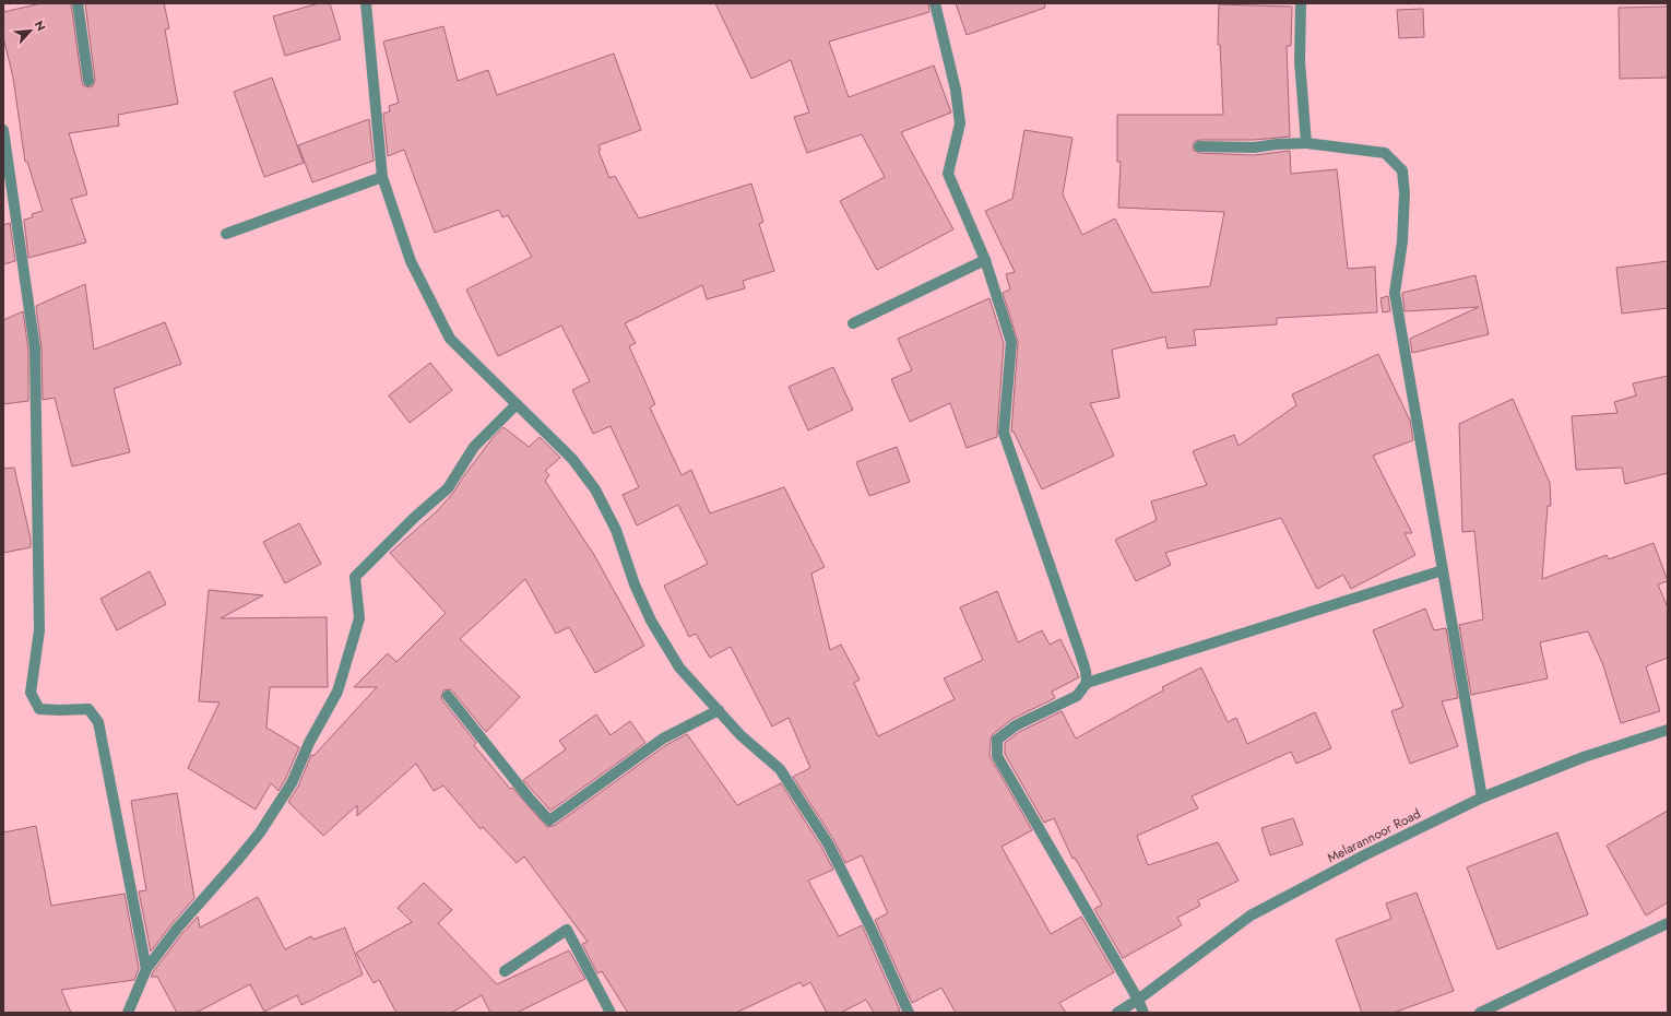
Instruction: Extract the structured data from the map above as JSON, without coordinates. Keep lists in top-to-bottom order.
{
  "streets": {
    "street": ["Melarannoor Road"]
  },
  "north": "top right"
}
